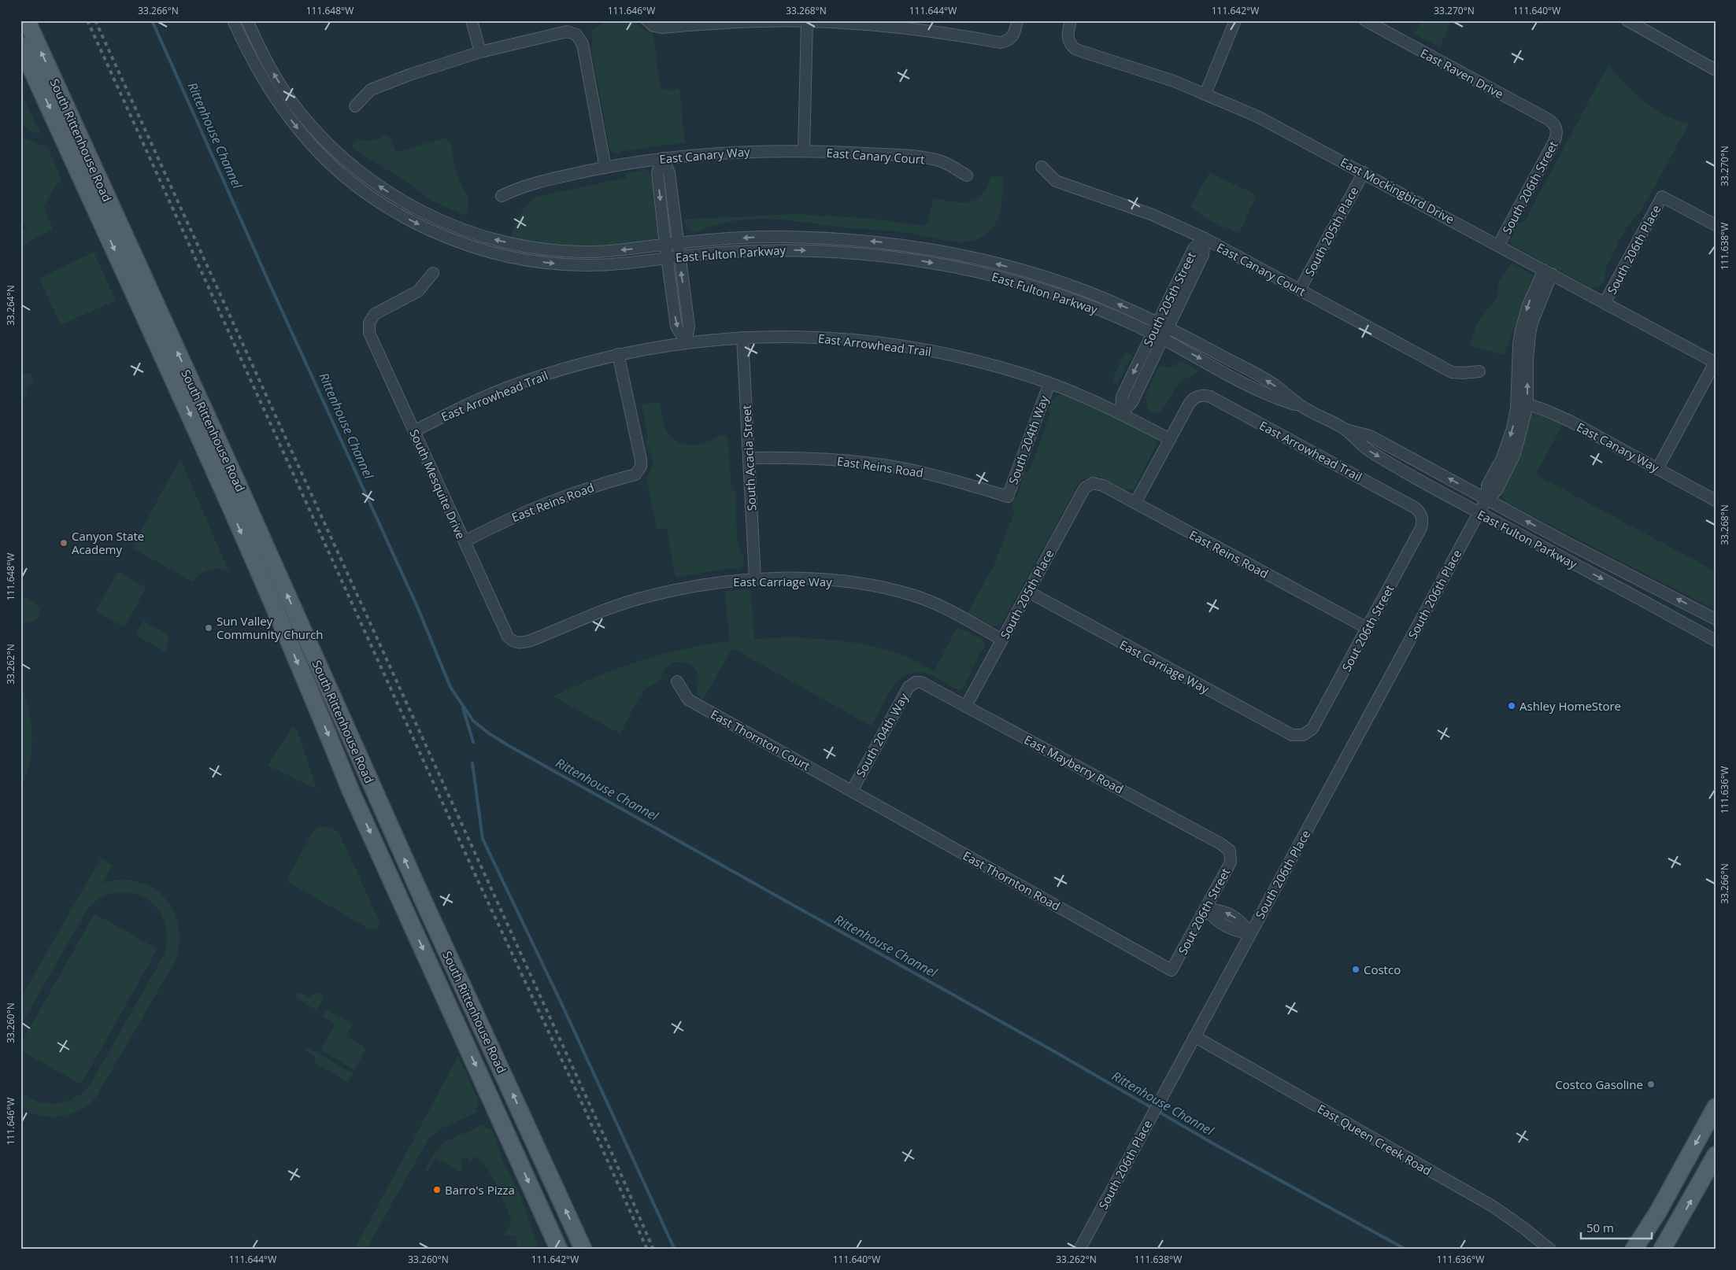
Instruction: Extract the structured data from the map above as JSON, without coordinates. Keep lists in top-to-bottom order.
{
  "streets": {
    "main road": ["South Rittenhouse Road"],
    "street": [
      "East Raven Drive",
      "East Canary Way",
      "East Canary Court",
      "South 206th Street",
      "East Mockingbird Drive",
      "South 205th Place",
      "South 206th Place",
      "East Fulton Parkway",
      "South 205th Street",
      "East Arrowhead Trail",
      "South 204th Way",
      "South Acacia Street",
      "East Reins Road",
      "South Mesquite Drive",
      "East Carriage Way",
      "Sout 206th Street",
      "East Thornton Court",
      "East Mayberry Road",
      "East Thornton Road",
      "East Queen Creek Road"
    ]
  },
  "crossings": [
    ["East Raven Drive", "South 206th Street"],
    ["East Canary Way", "East Canary Court"],
    ["East Canary Way", "South 206th Place"],
    ["East Canary Court", "South 205th Place"],
    ["East Canary Court", "South 205th Street"],
    ["South 206th Street", "East Mockingbird Drive"],
    ["East Mockingbird Drive", "South 205th Place"],
    ["East Mockingbird Drive", "South 206th Place"],
    ["South 205th Place", "East Reins Road"],
    ["South 205th Place", "East Carriage Way"],
    ["South 205th Place", "East Mayberry Road"],
    ["South 206th Place", "East Fulton Parkway"],
    ["South 206th Place", "East Queen Creek Road"],
    ["East Fulton Parkway", "South 205th Street"],
    ["South 205th Street", "East Arrowhead Trail"],
    ["East Arrowhead Trail", "South 204th Way"],
    ["East Arrowhead Trail", "South Acacia Street"],
    ["East Arrowhead Trail", "East Reins Road"],
    ["East Arrowhead Trail", "South Mesquite Drive"],
    ["East Arrowhead Trail", "Sout 206th Street"],
    ["South 204th Way", "East Reins Road"],
    ["South 204th Way", "East Thornton Court"],
    ["South 204th Way", "East Mayberry Road"],
    ["South 204th Way", "East Thornton Road"],
    ["South Acacia Street", "East Reins Road"],
    ["South Acacia Street", "East Carriage Way"],
    ["East Reins Road", "South Mesquite Drive"],
    ["East Reins Road", "Sout 206th Street"],
    ["South Mesquite Drive", "East Carriage Way"],
    ["East Carriage Way", "Sout 206th Street"],
    ["Sout 206th Street", "East Mayberry Road"],
    ["Sout 206th Street", "East Thornton Road"],
    ["East Thornton Court", "East Thornton Road"]
  ],
  "water": ["Rittenhouse Channel"],
  "places": [
    "Canyon State Academy",
    "Sun Valley Community Church",
    "Ashley HomeStore",
    "Costco",
    "Costco Gasoline",
    "Barro's Pizza"
  ],
  "scale_bar": "50 m",
  "coordinates": [
    "33.266°N",
    "111.648°W",
    "111.646°W",
    "33.268°N",
    "111.644°W",
    "111.642°W",
    "33.270°N",
    "111.640°W",
    "111.638°W",
    "33.264°N",
    "33.262°N",
    "111.636°W",
    "33.260°N"
  ]
}
